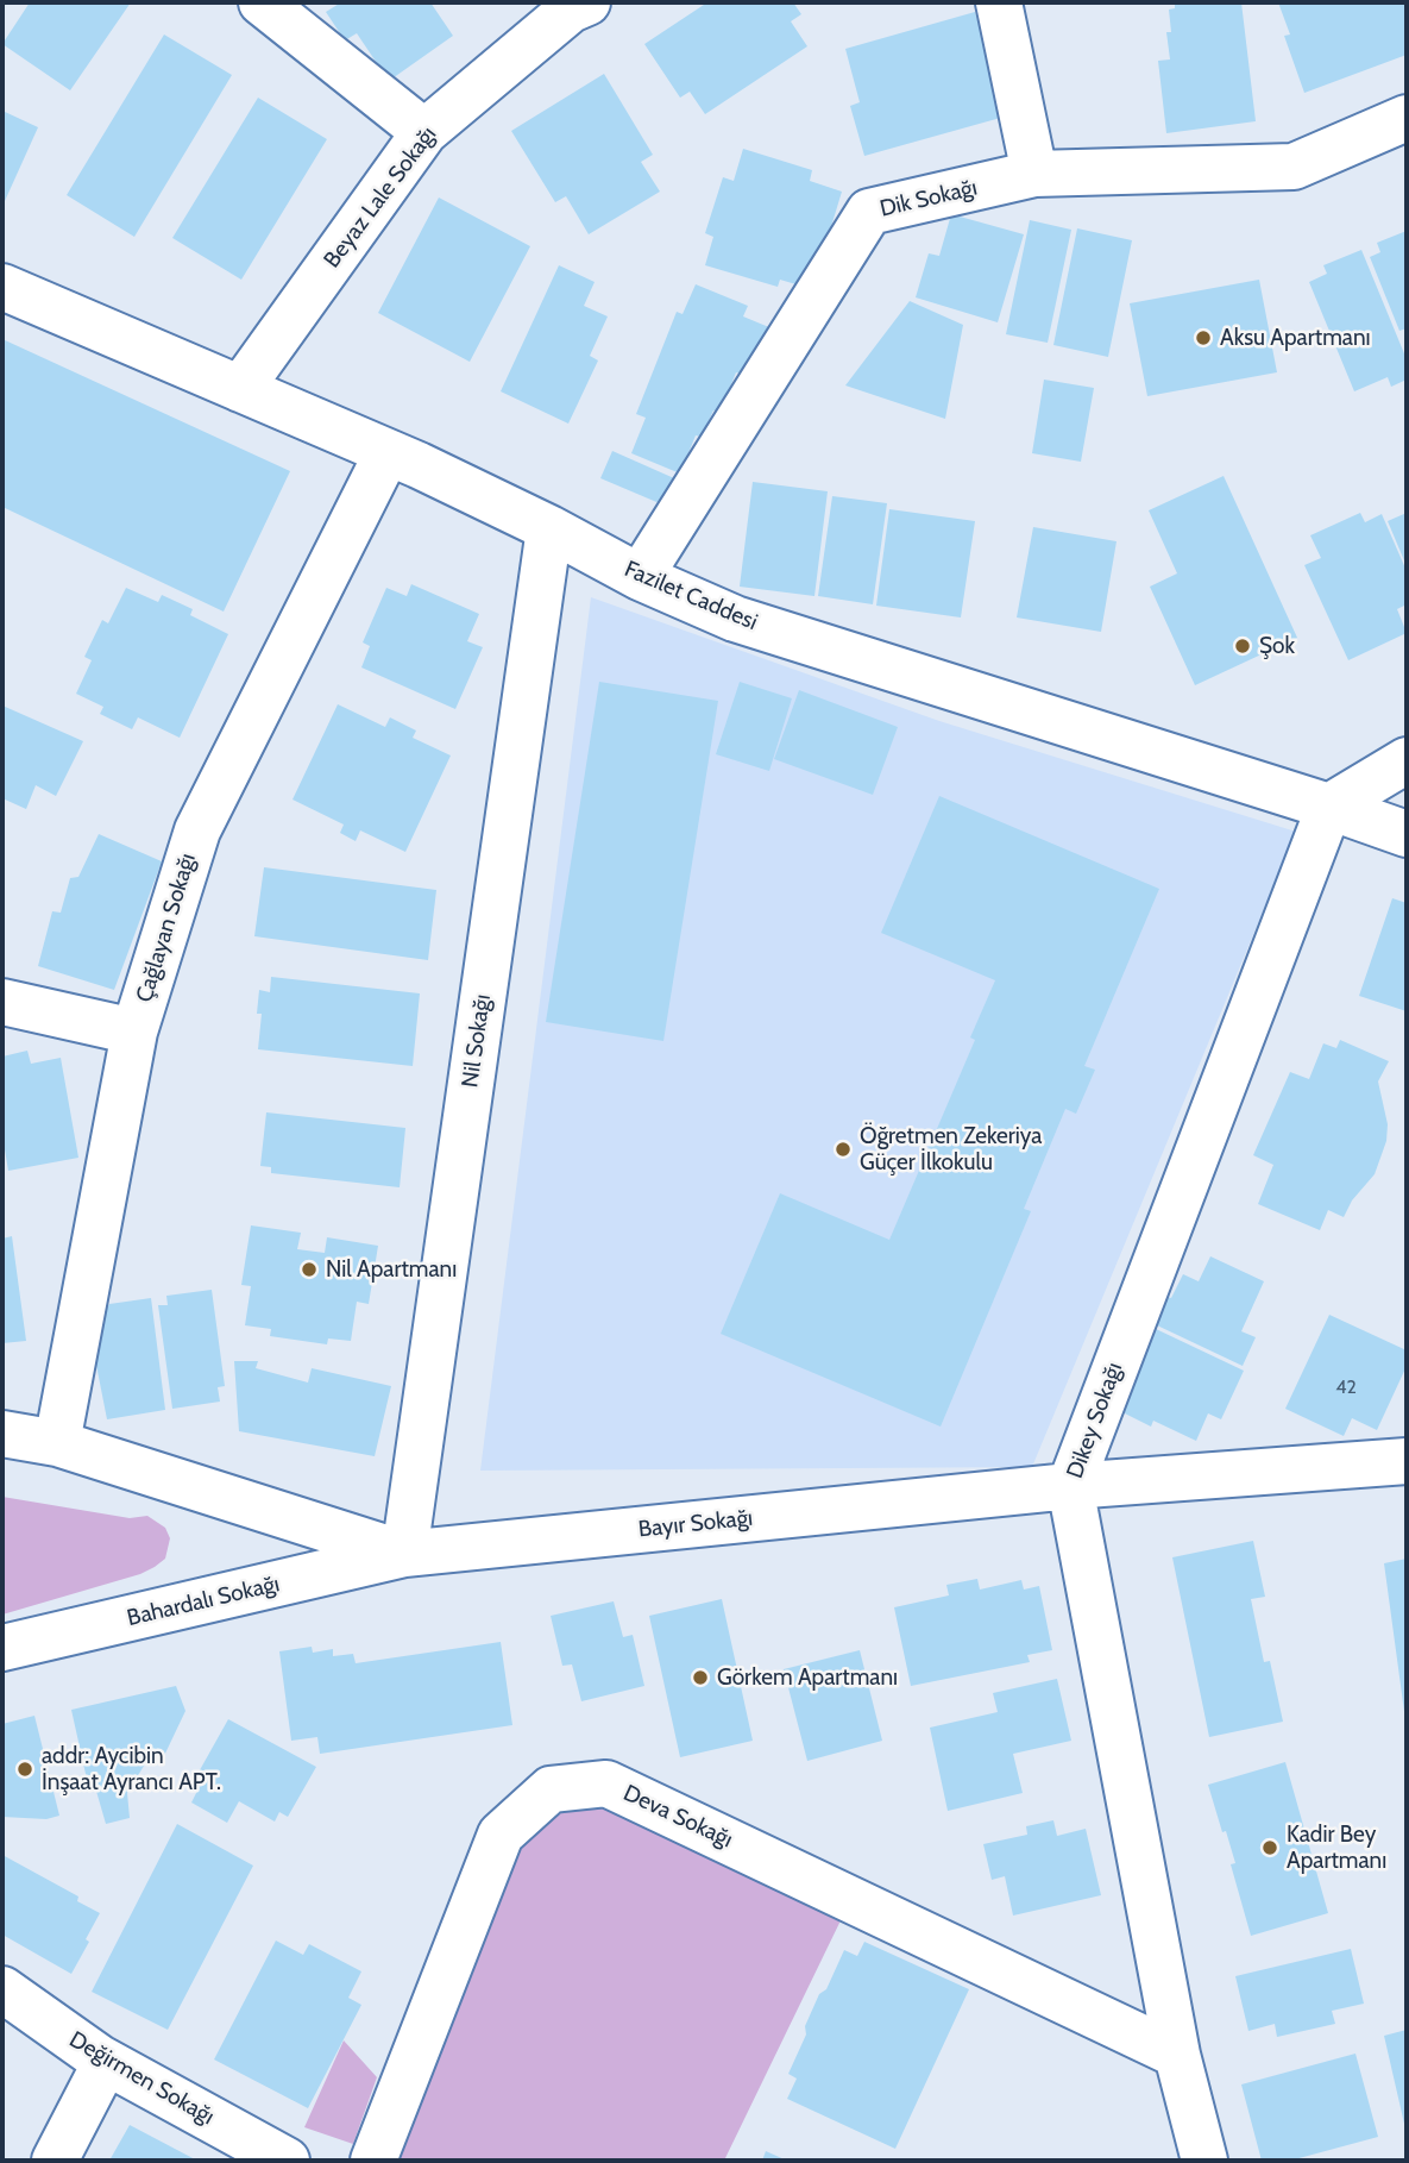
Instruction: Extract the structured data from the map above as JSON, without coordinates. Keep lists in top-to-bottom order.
{
  "streets": {
    "street": [
      "Beyaz Lale Sokağı",
      "Dik Sokağı",
      "Fazilet Caddesi",
      "Çağlayan Sokağı",
      "Nil Sokağı",
      "Dikey Sokağı",
      "Bayır Sokağı",
      "Bahardalı Sokağı",
      "Deva Sokağı",
      "Değirmen Sokağı"
    ]
  },
  "crossings": [
    ["Beyaz Lale Sokağı", "Fazilet Caddesi"],
    ["Dik Sokağı", "Fazilet Caddesi"],
    ["Fazilet Caddesi", "Çağlayan Sokağı"],
    ["Fazilet Caddesi", "Nil Sokağı"],
    ["Fazilet Caddesi", "Dikey Sokağı"],
    ["Çağlayan Sokağı", "Bayır Sokağı"],
    ["Nil Sokağı", "Bayır Sokağı"],
    ["Nil Sokağı", "Bahardalı Sokağı"],
    ["Dikey Sokağı", "Bayır Sokağı"],
    ["Dikey Sokağı", "Deva Sokağı"],
    ["Bayır Sokağı", "Bahardalı Sokağı"]
  ],
  "places": [
    "Aksu Apartmanı",
    "Şok",
    "Öğretmen Zekeriya Güçer İlkokulu",
    "Nil Apartmanı",
    "Görkem Apartmanı",
    "addr: Aycibin İnşaat Ayrancı APT.",
    "Kadir Bey Apartmanı"
  ],
  "house_numbers": ["42"]
}
